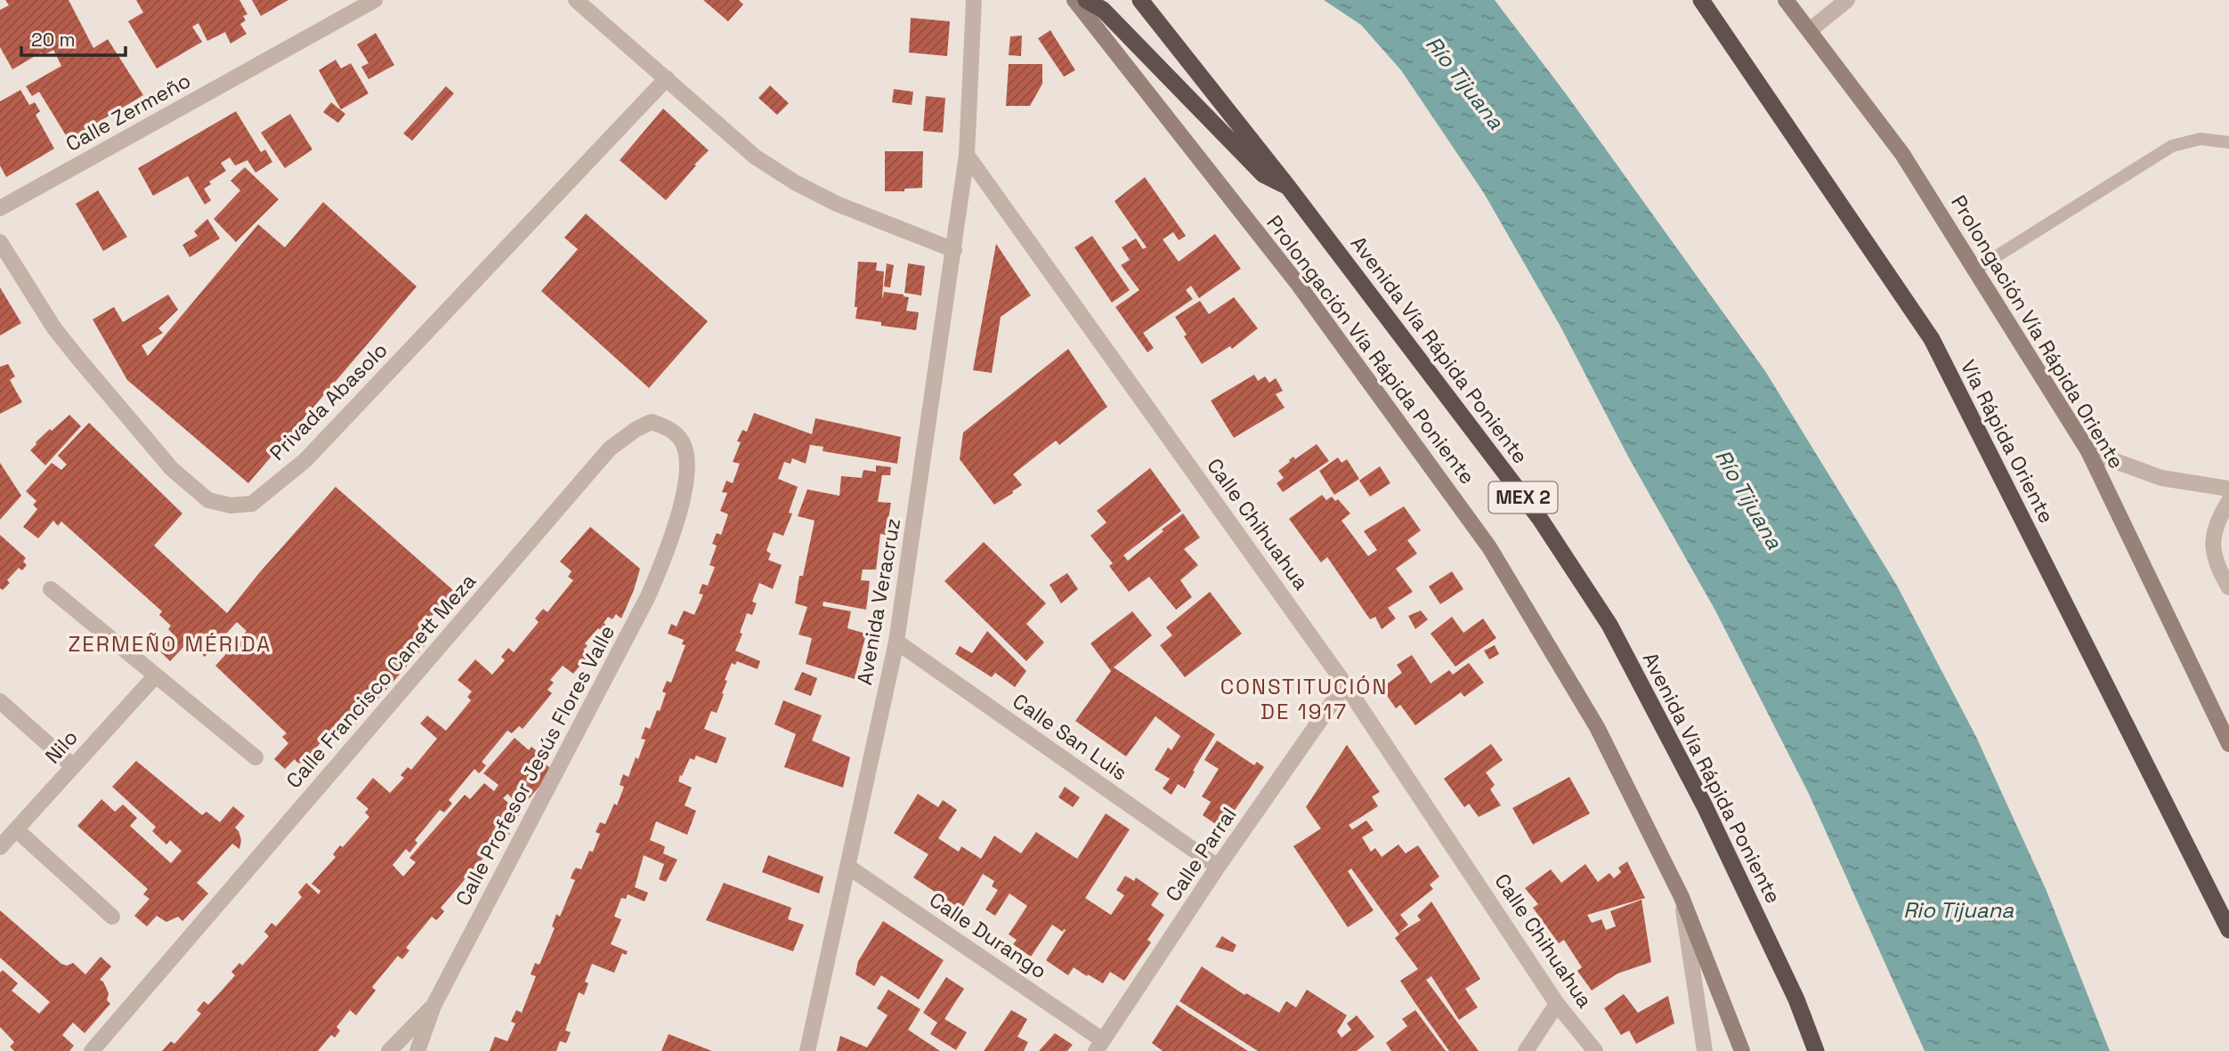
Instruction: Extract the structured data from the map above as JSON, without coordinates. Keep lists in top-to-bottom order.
{
  "streets": {
    "highway": ["Avenida Vía Rápida Poniente", "Vía Rápida Oriente", "MEX 2"],
    "main road": ["Prolongación Vía Rápida Oriente", "Prolongación Vía Rápida Poniente"],
    "street": [
      "Calle Zermeño",
      "Privada Abasolo",
      "Calle Chihuahua",
      "Avenida Veracruz",
      "Calle Francisco Canett Meza",
      "Calle San Luis",
      "Nilo",
      "Calle Profesor Jesús Flores Valle",
      "Calle Parral",
      "Calle Durango"
    ]
  },
  "crossings": [
    ["Calle Chihuahua", "Avenida Veracruz"],
    ["Calle Chihuahua", "Calle Parral"],
    ["Avenida Veracruz", "Calle San Luis"],
    ["Avenida Veracruz", "Calle Durango"],
    ["Calle Francisco Canett Meza", "Calle Profesor Jesús Flores Valle"],
    ["Calle San Luis", "Calle Parral"],
    ["Calle Parral", "Calle Durango"]
  ],
  "districts": ["ZERMEÑO MÉRIDA", "CONSTITUCIÓN DE 1917"],
  "water": ["Río Tijuana", "Rio Tijuana"],
  "scale_bar": "20 m"
}
